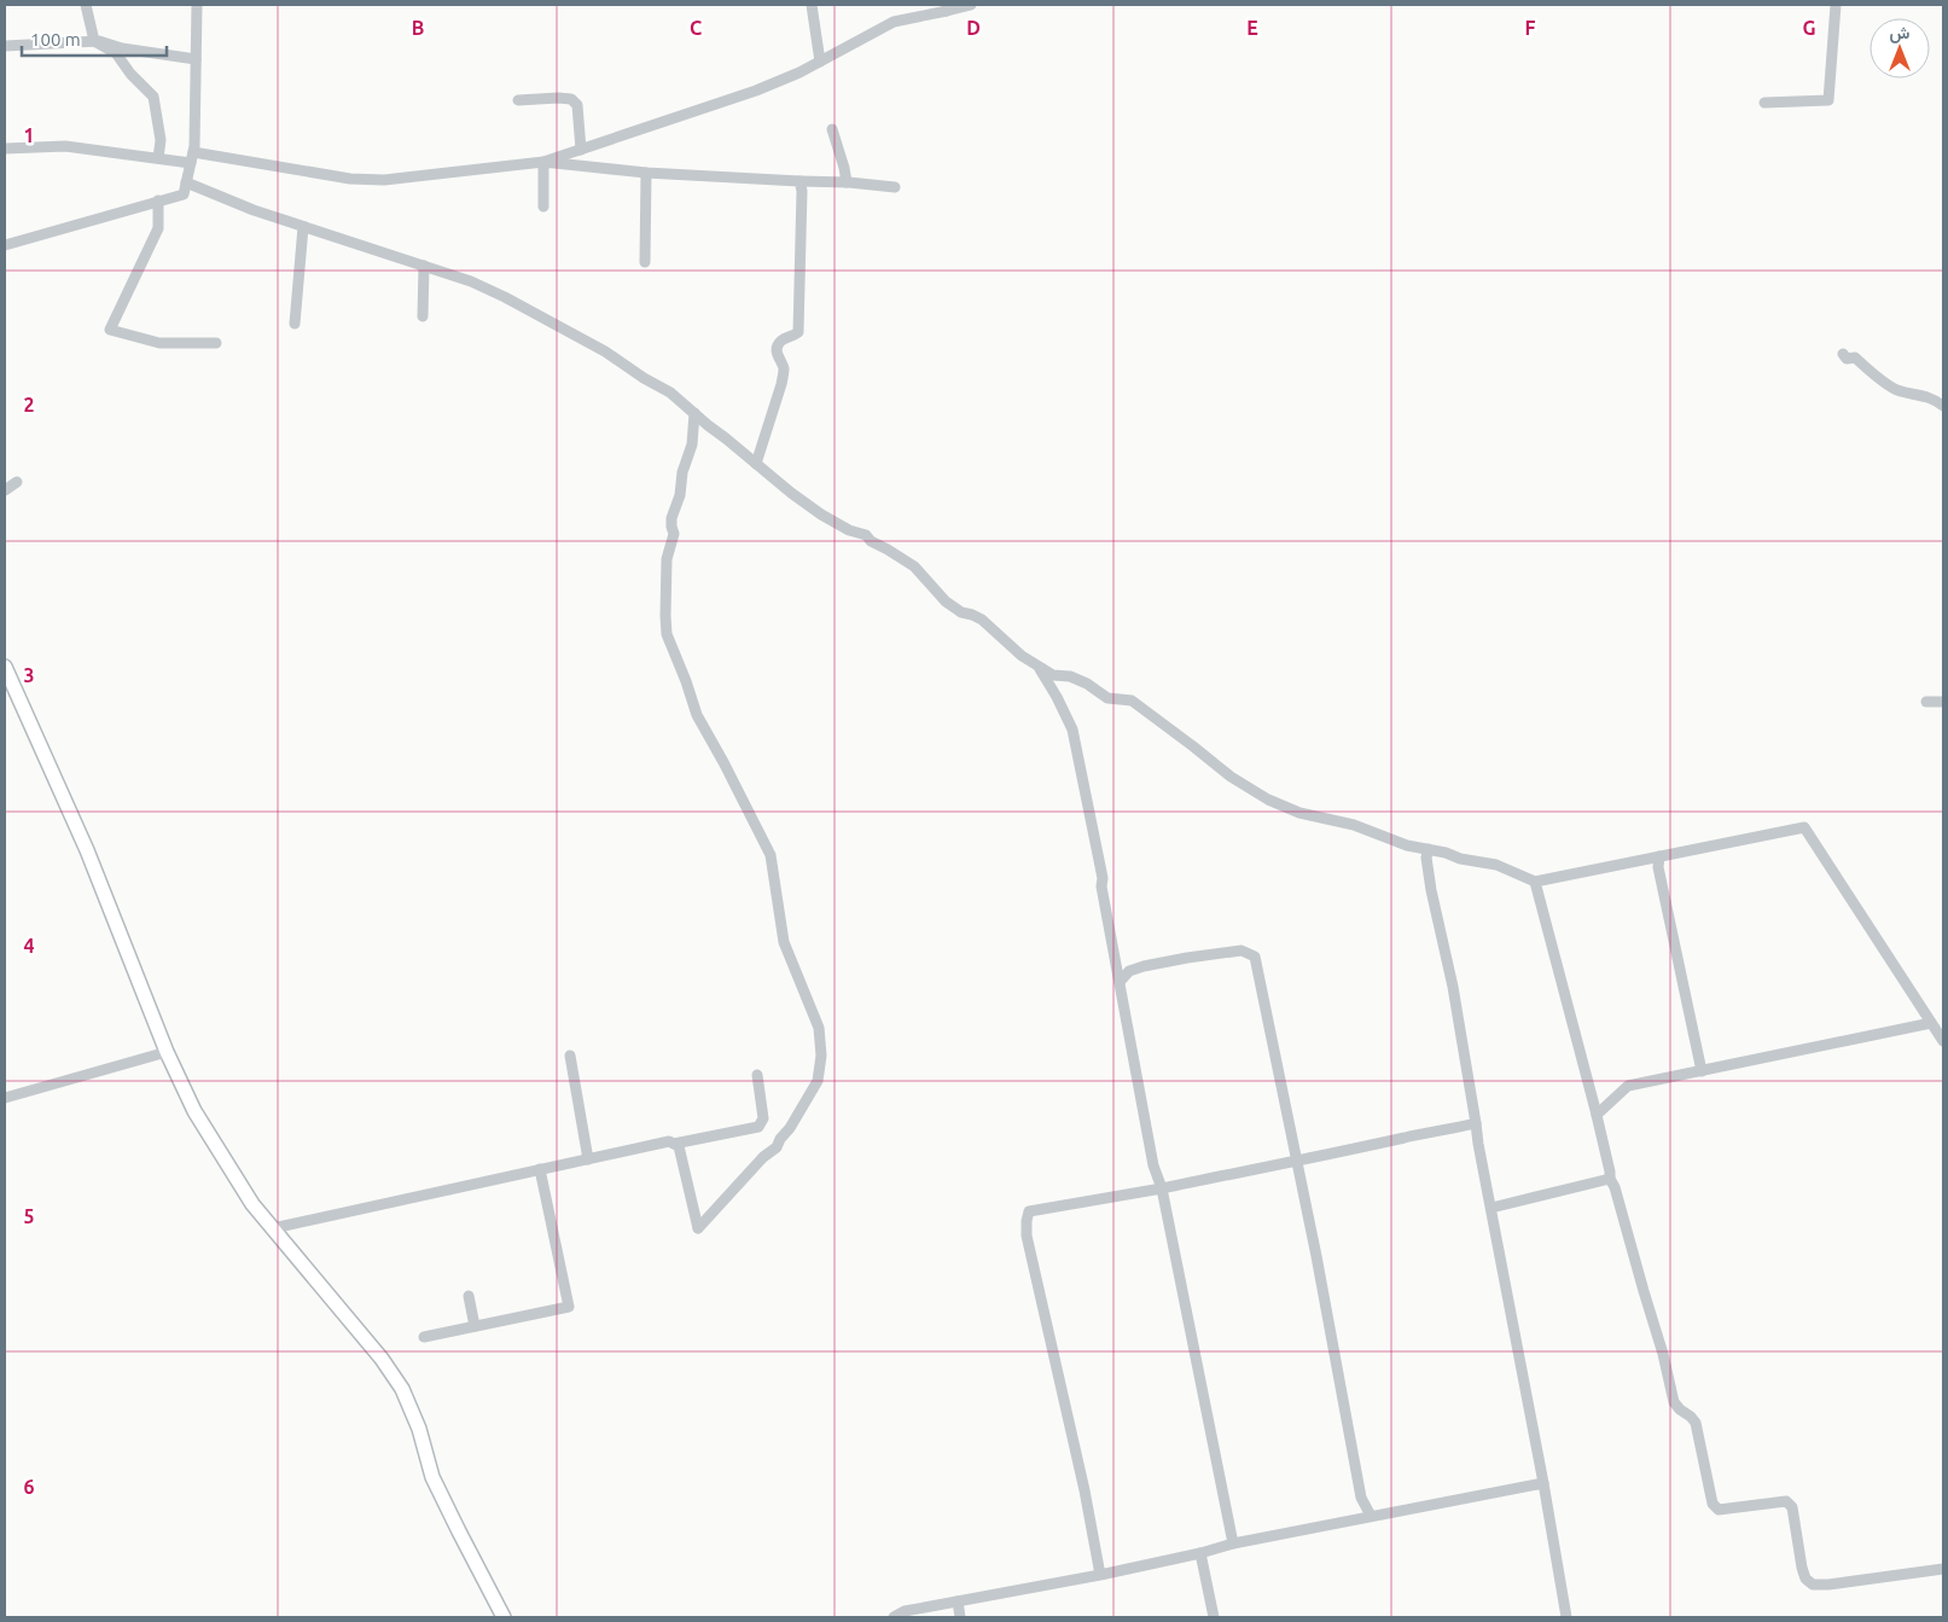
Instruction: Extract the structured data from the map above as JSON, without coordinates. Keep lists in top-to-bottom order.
{
  "scale_bar": "100 m",
  "north": "top",
  "grid": {
    "columns": [
      "B",
      "C",
      "D",
      "E",
      "F",
      "G"
    ],
    "rows": [
      "1",
      "2",
      "3",
      "4",
      "5",
      "6"
    ]
  }
}
